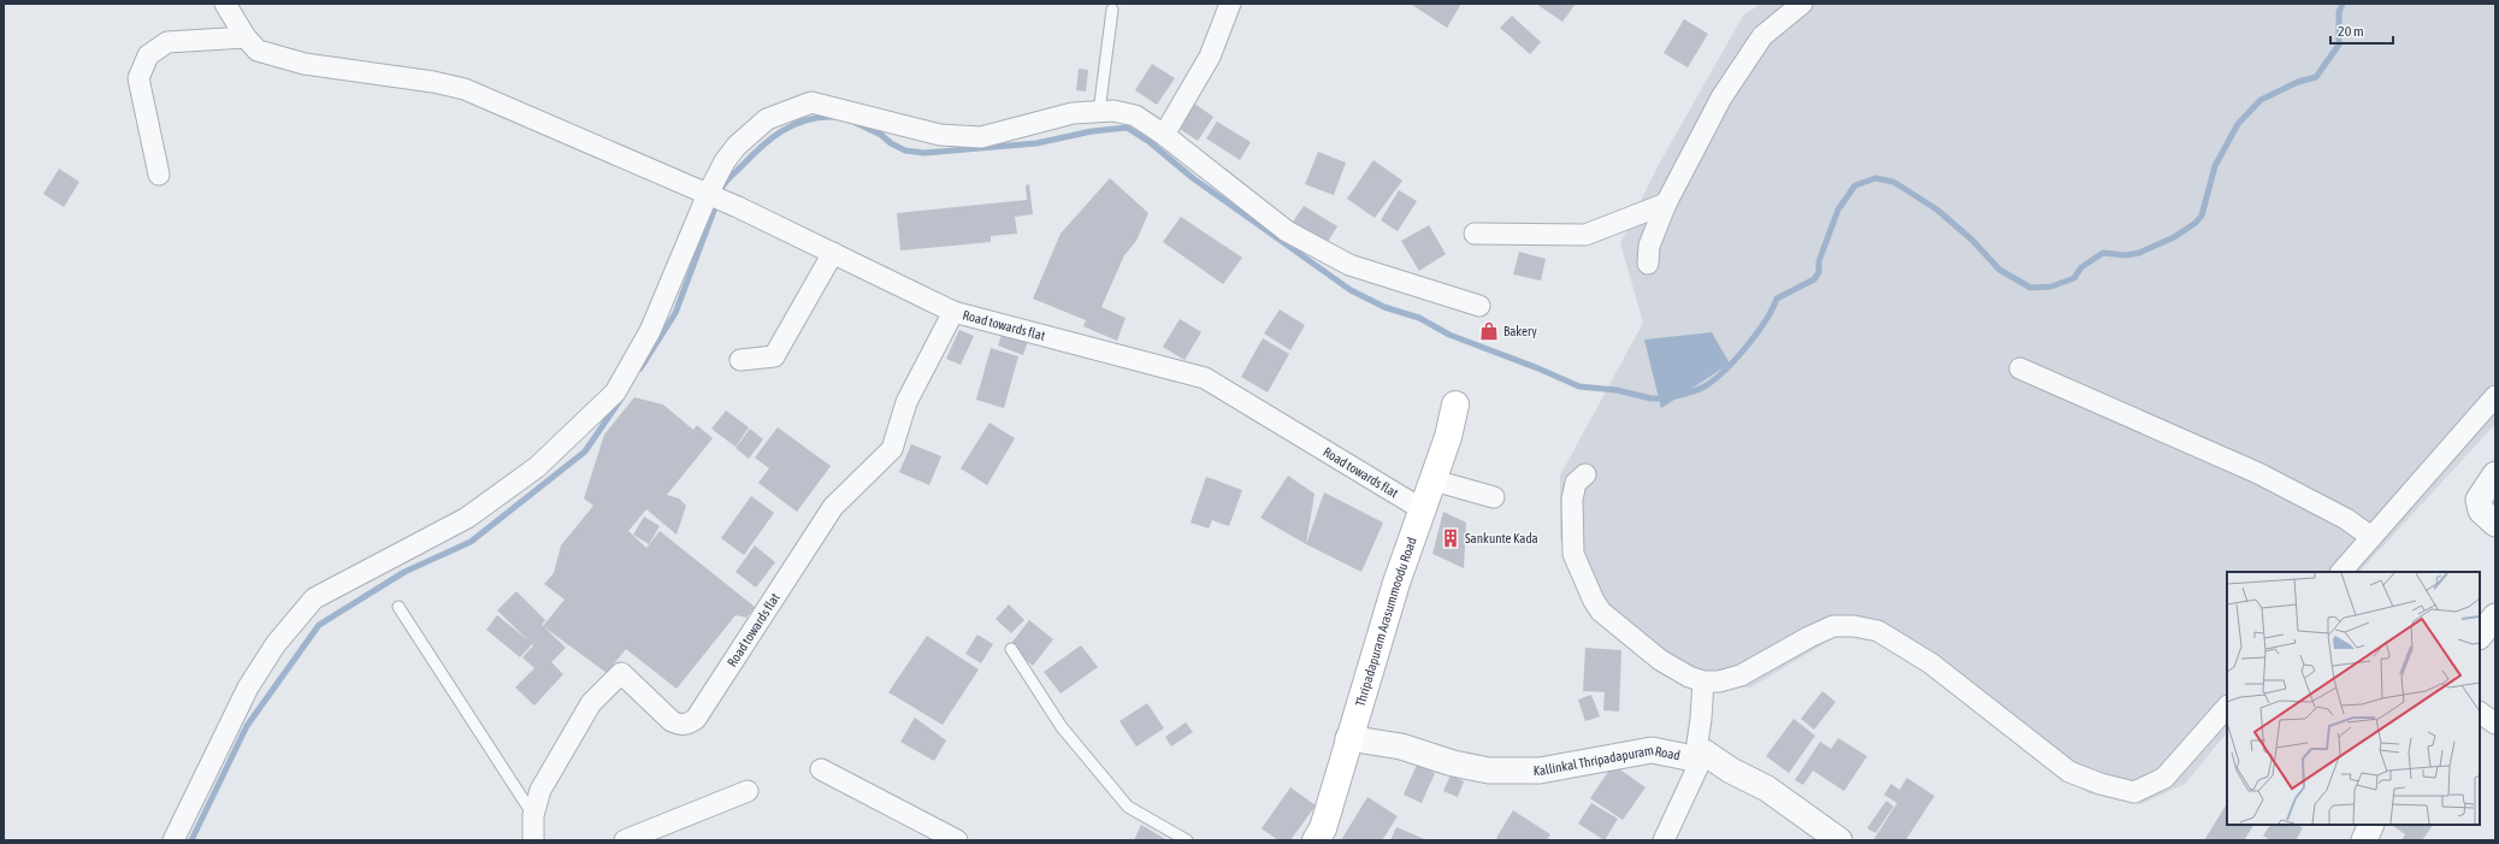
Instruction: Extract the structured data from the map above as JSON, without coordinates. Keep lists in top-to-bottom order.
{
  "streets": {
    "main road": ["Thripadapuram Arasummoodu Road"],
    "street": ["Road towards flat", "Kallinkal Thripadapuram Road"]
  },
  "crossings": [
    ["Road towards flat", "Thripadapuram Arasummoodu Road"],
    ["Thripadapuram Arasummoodu Road", "Kallinkal Thripadapuram Road"]
  ],
  "places": {
    "shop": ["Bakery"],
    "building": ["Sankunte Kada"]
  },
  "scale_bar": "20 m"
}
